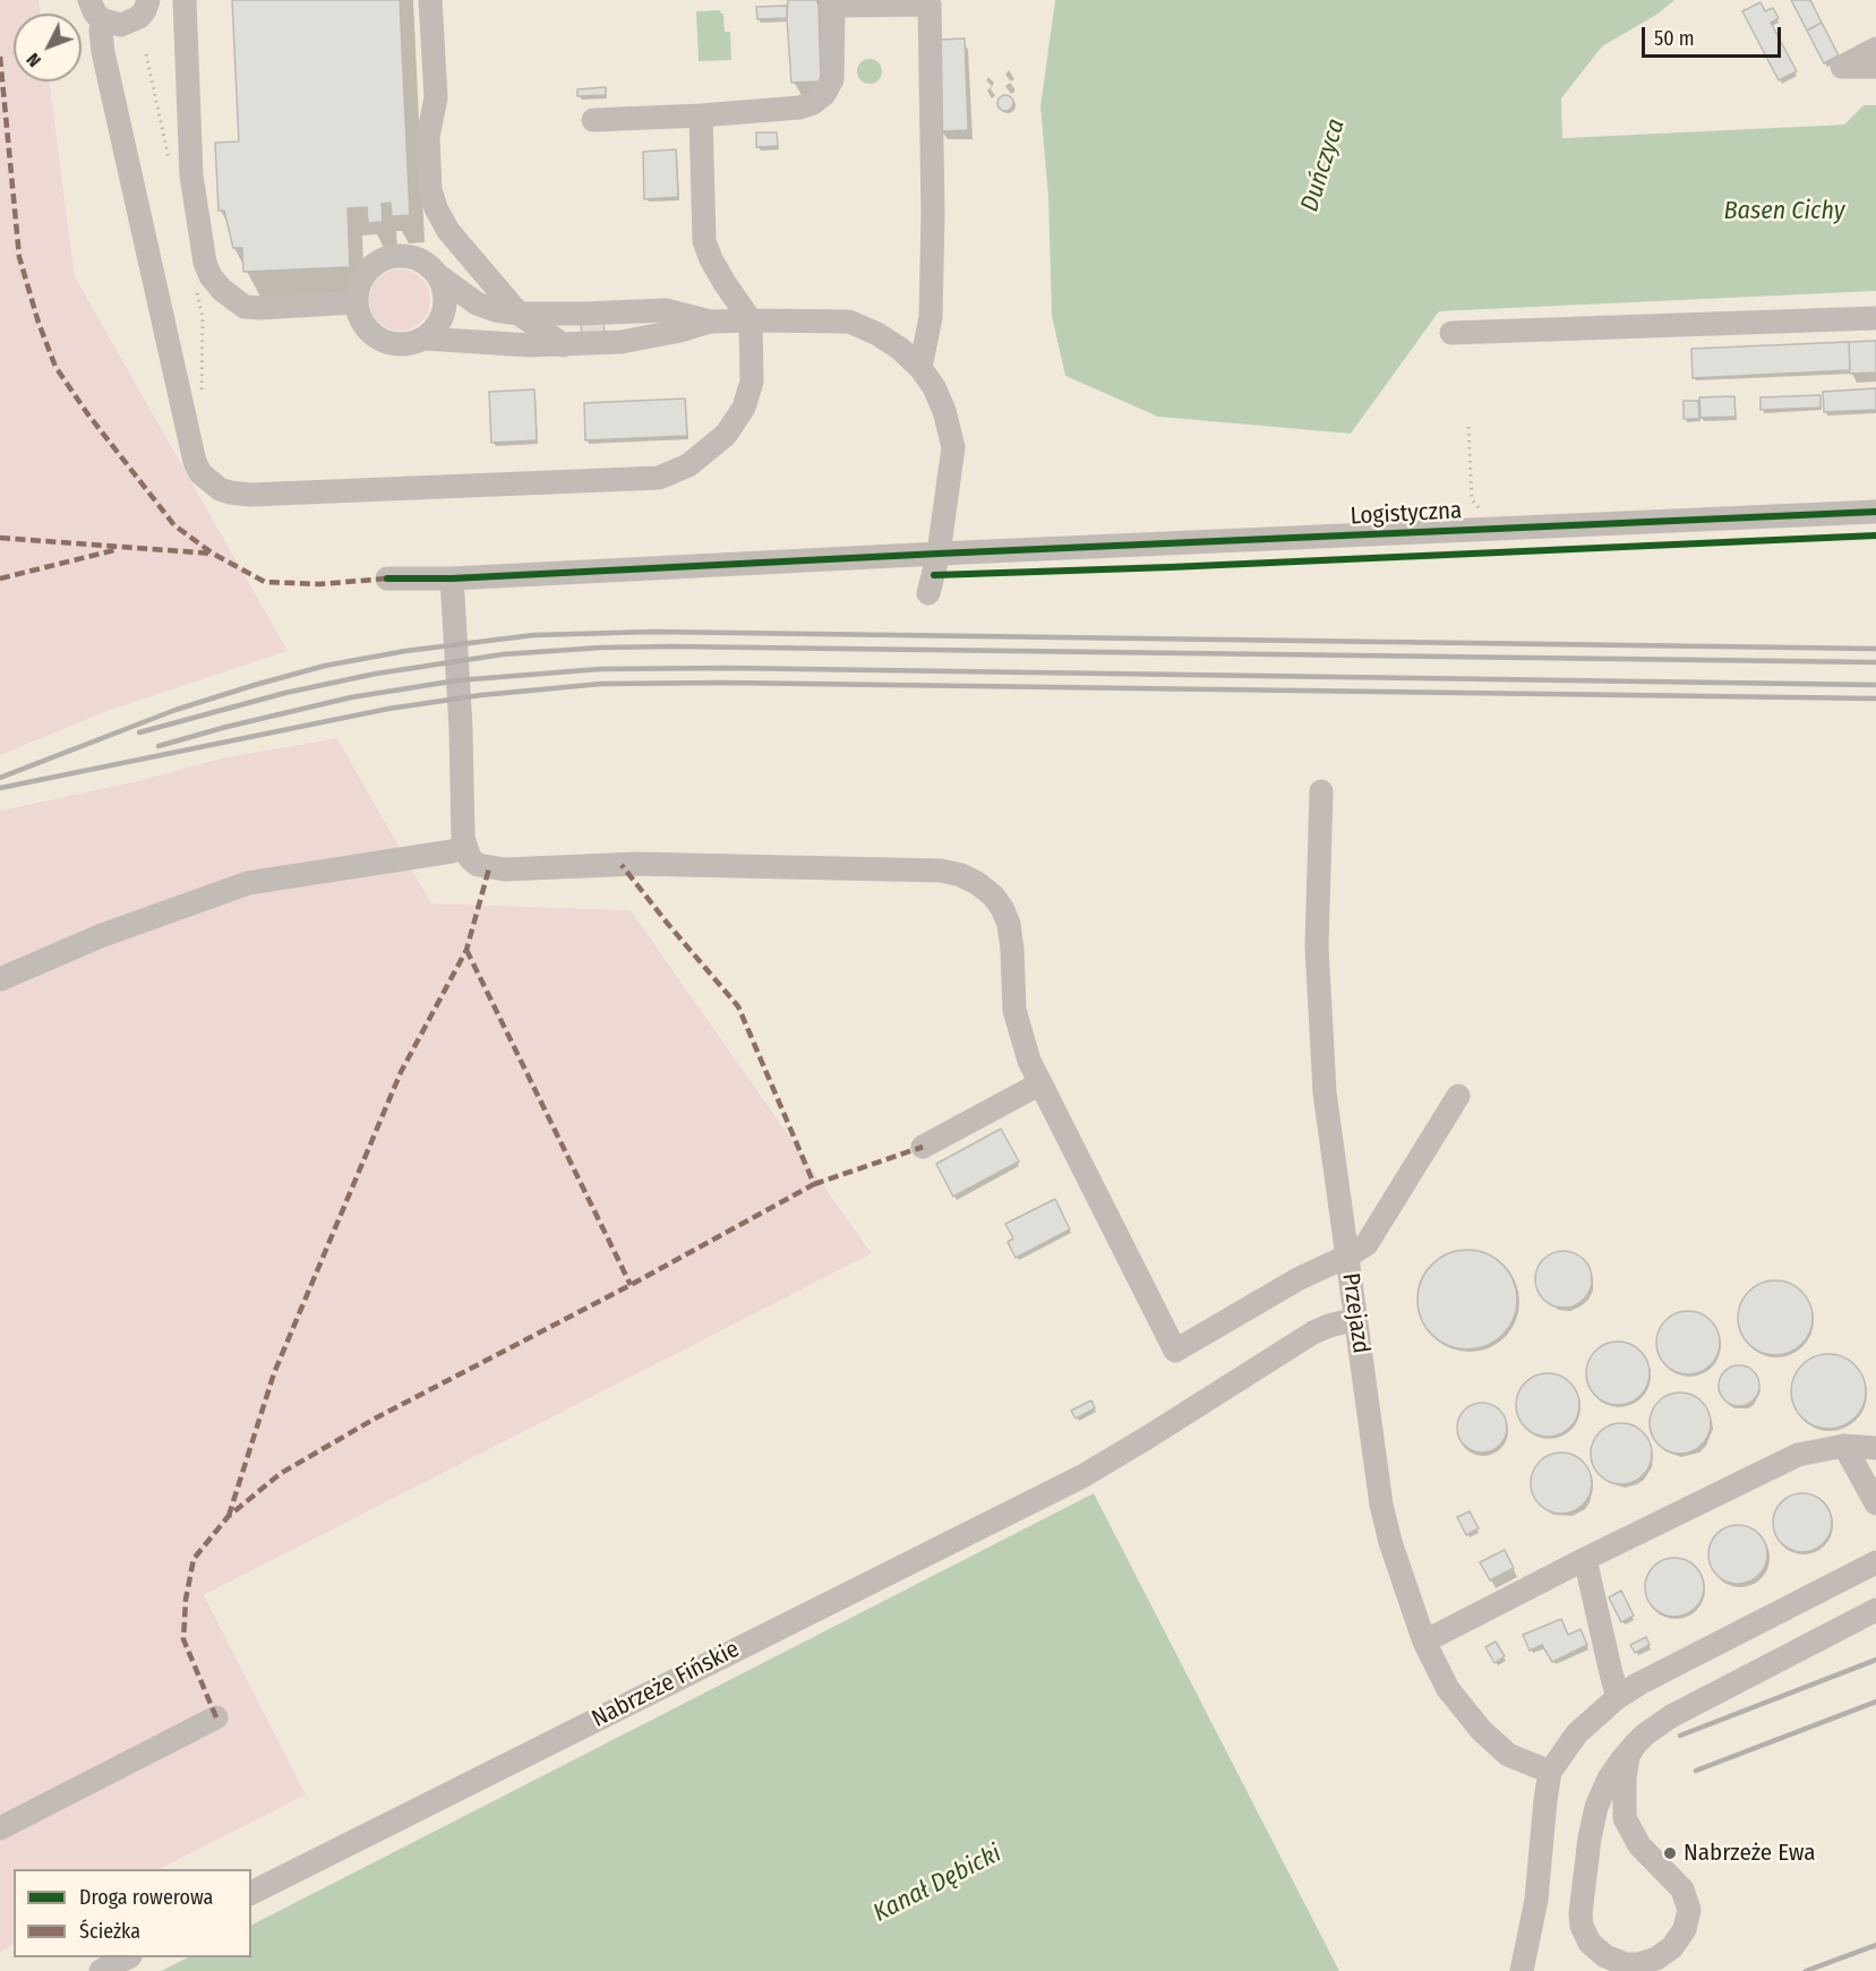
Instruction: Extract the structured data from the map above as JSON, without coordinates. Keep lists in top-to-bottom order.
{
  "streets": {
    "street": ["Logistyczna", "Przejazd", "Nabrzeże Fińskie"]
  },
  "crossings": [
    ["Przejazd", "Nabrzeże Fińskie"]
  ],
  "water": ["Duńczyca", "Basen Cichy", "Kanał Dębicki"],
  "places": ["Nabrzeże Ewa"],
  "legend": ["Droga rowerowa", "Ścieżka"],
  "scale_bar": "50 m",
  "north": "bottom left"
}
